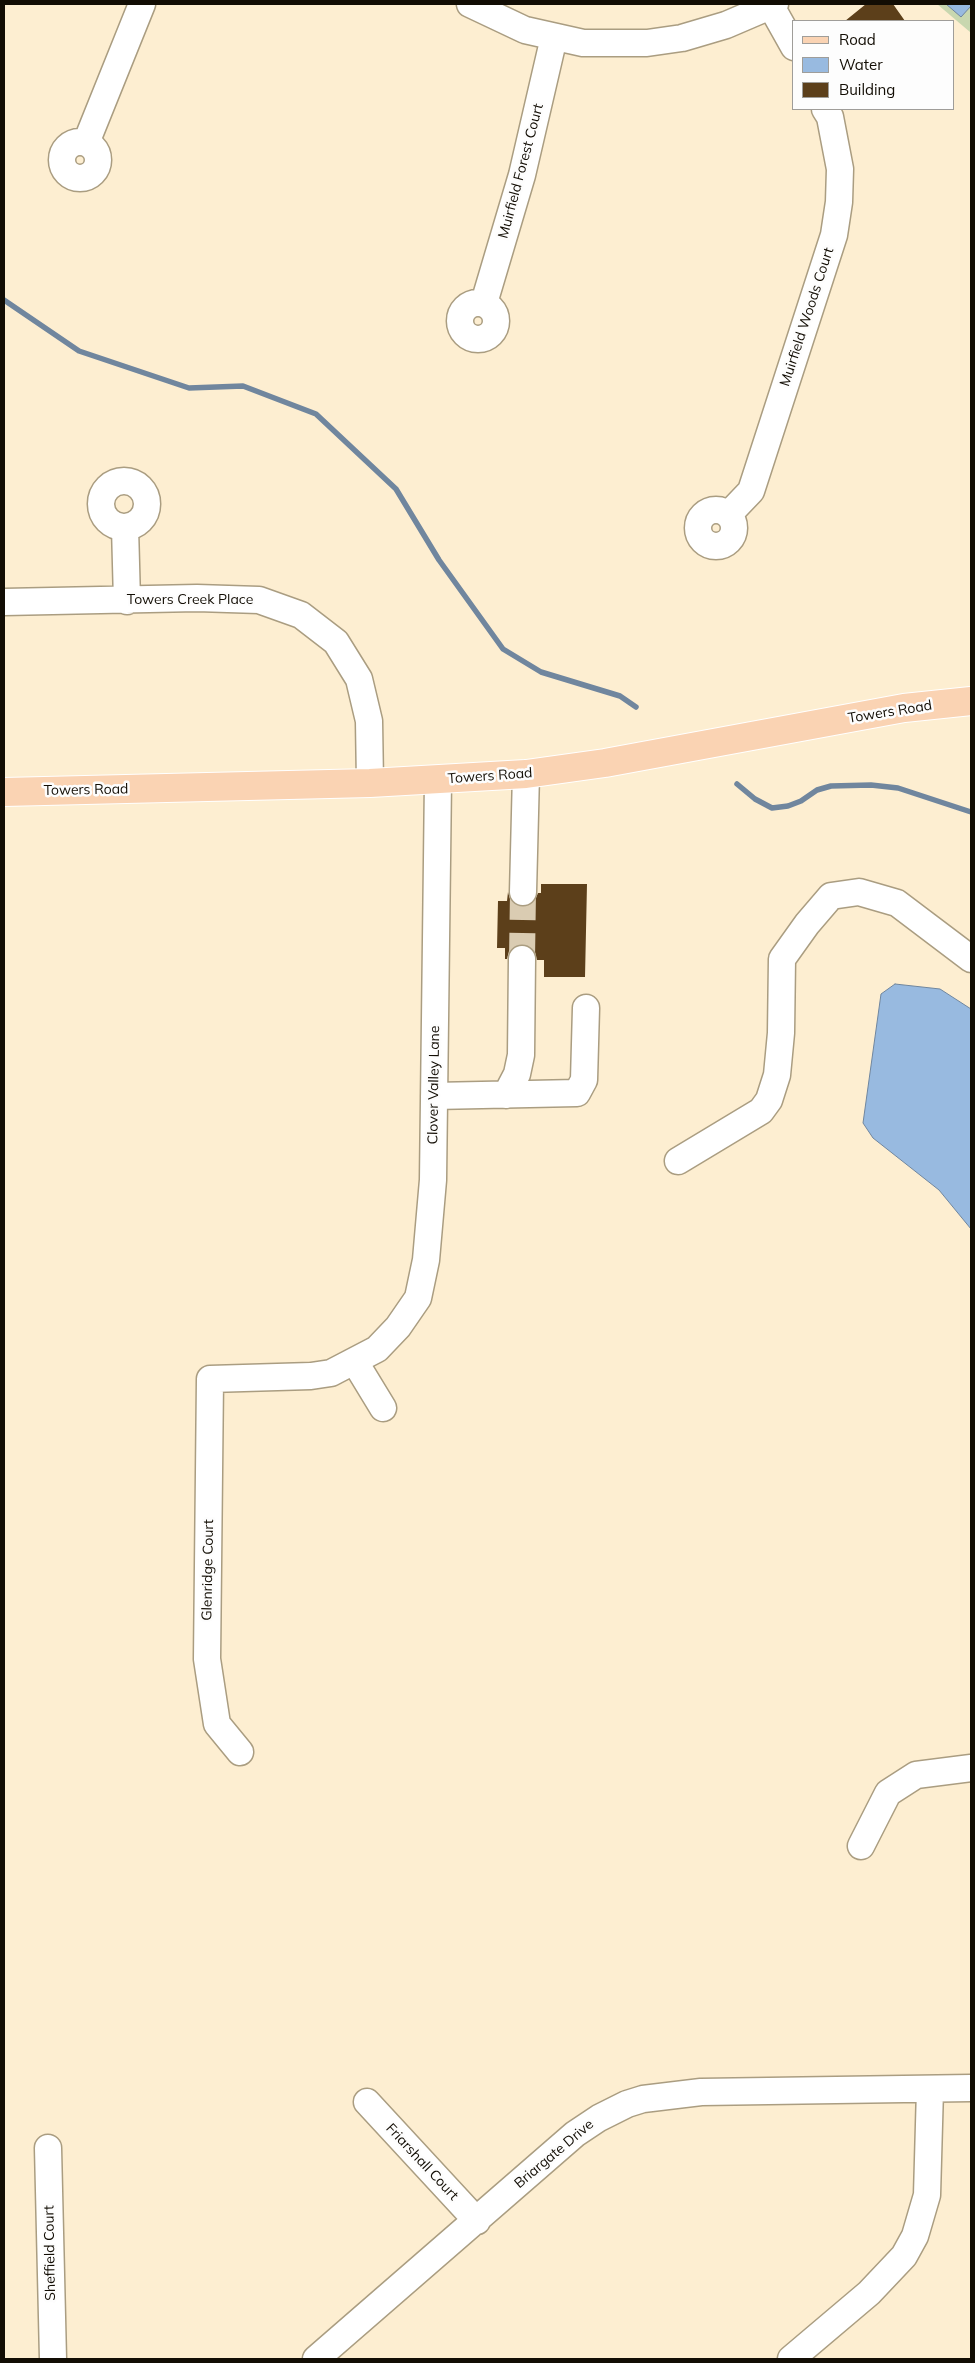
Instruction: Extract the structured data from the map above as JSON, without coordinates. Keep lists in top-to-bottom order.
{
  "streets": {
    "main road": ["Towers Road"],
    "street": [
      "Muirfield Forest Court",
      "Muirfield Woods Court",
      "Towers Creek Place",
      "Clover Valley Lane",
      "Glenridge Court",
      "Briargate Drive",
      "Friarshall Court",
      "Sheffield Court"
    ]
  },
  "crossings": [
    ["Towers Creek Place", "Towers Road"],
    ["Towers Road", "Clover Valley Lane"],
    ["Clover Valley Lane", "Glenridge Court"],
    ["Briargate Drive", "Friarshall Court"]
  ],
  "legend": ["Road", "Water", "Building"]
}
